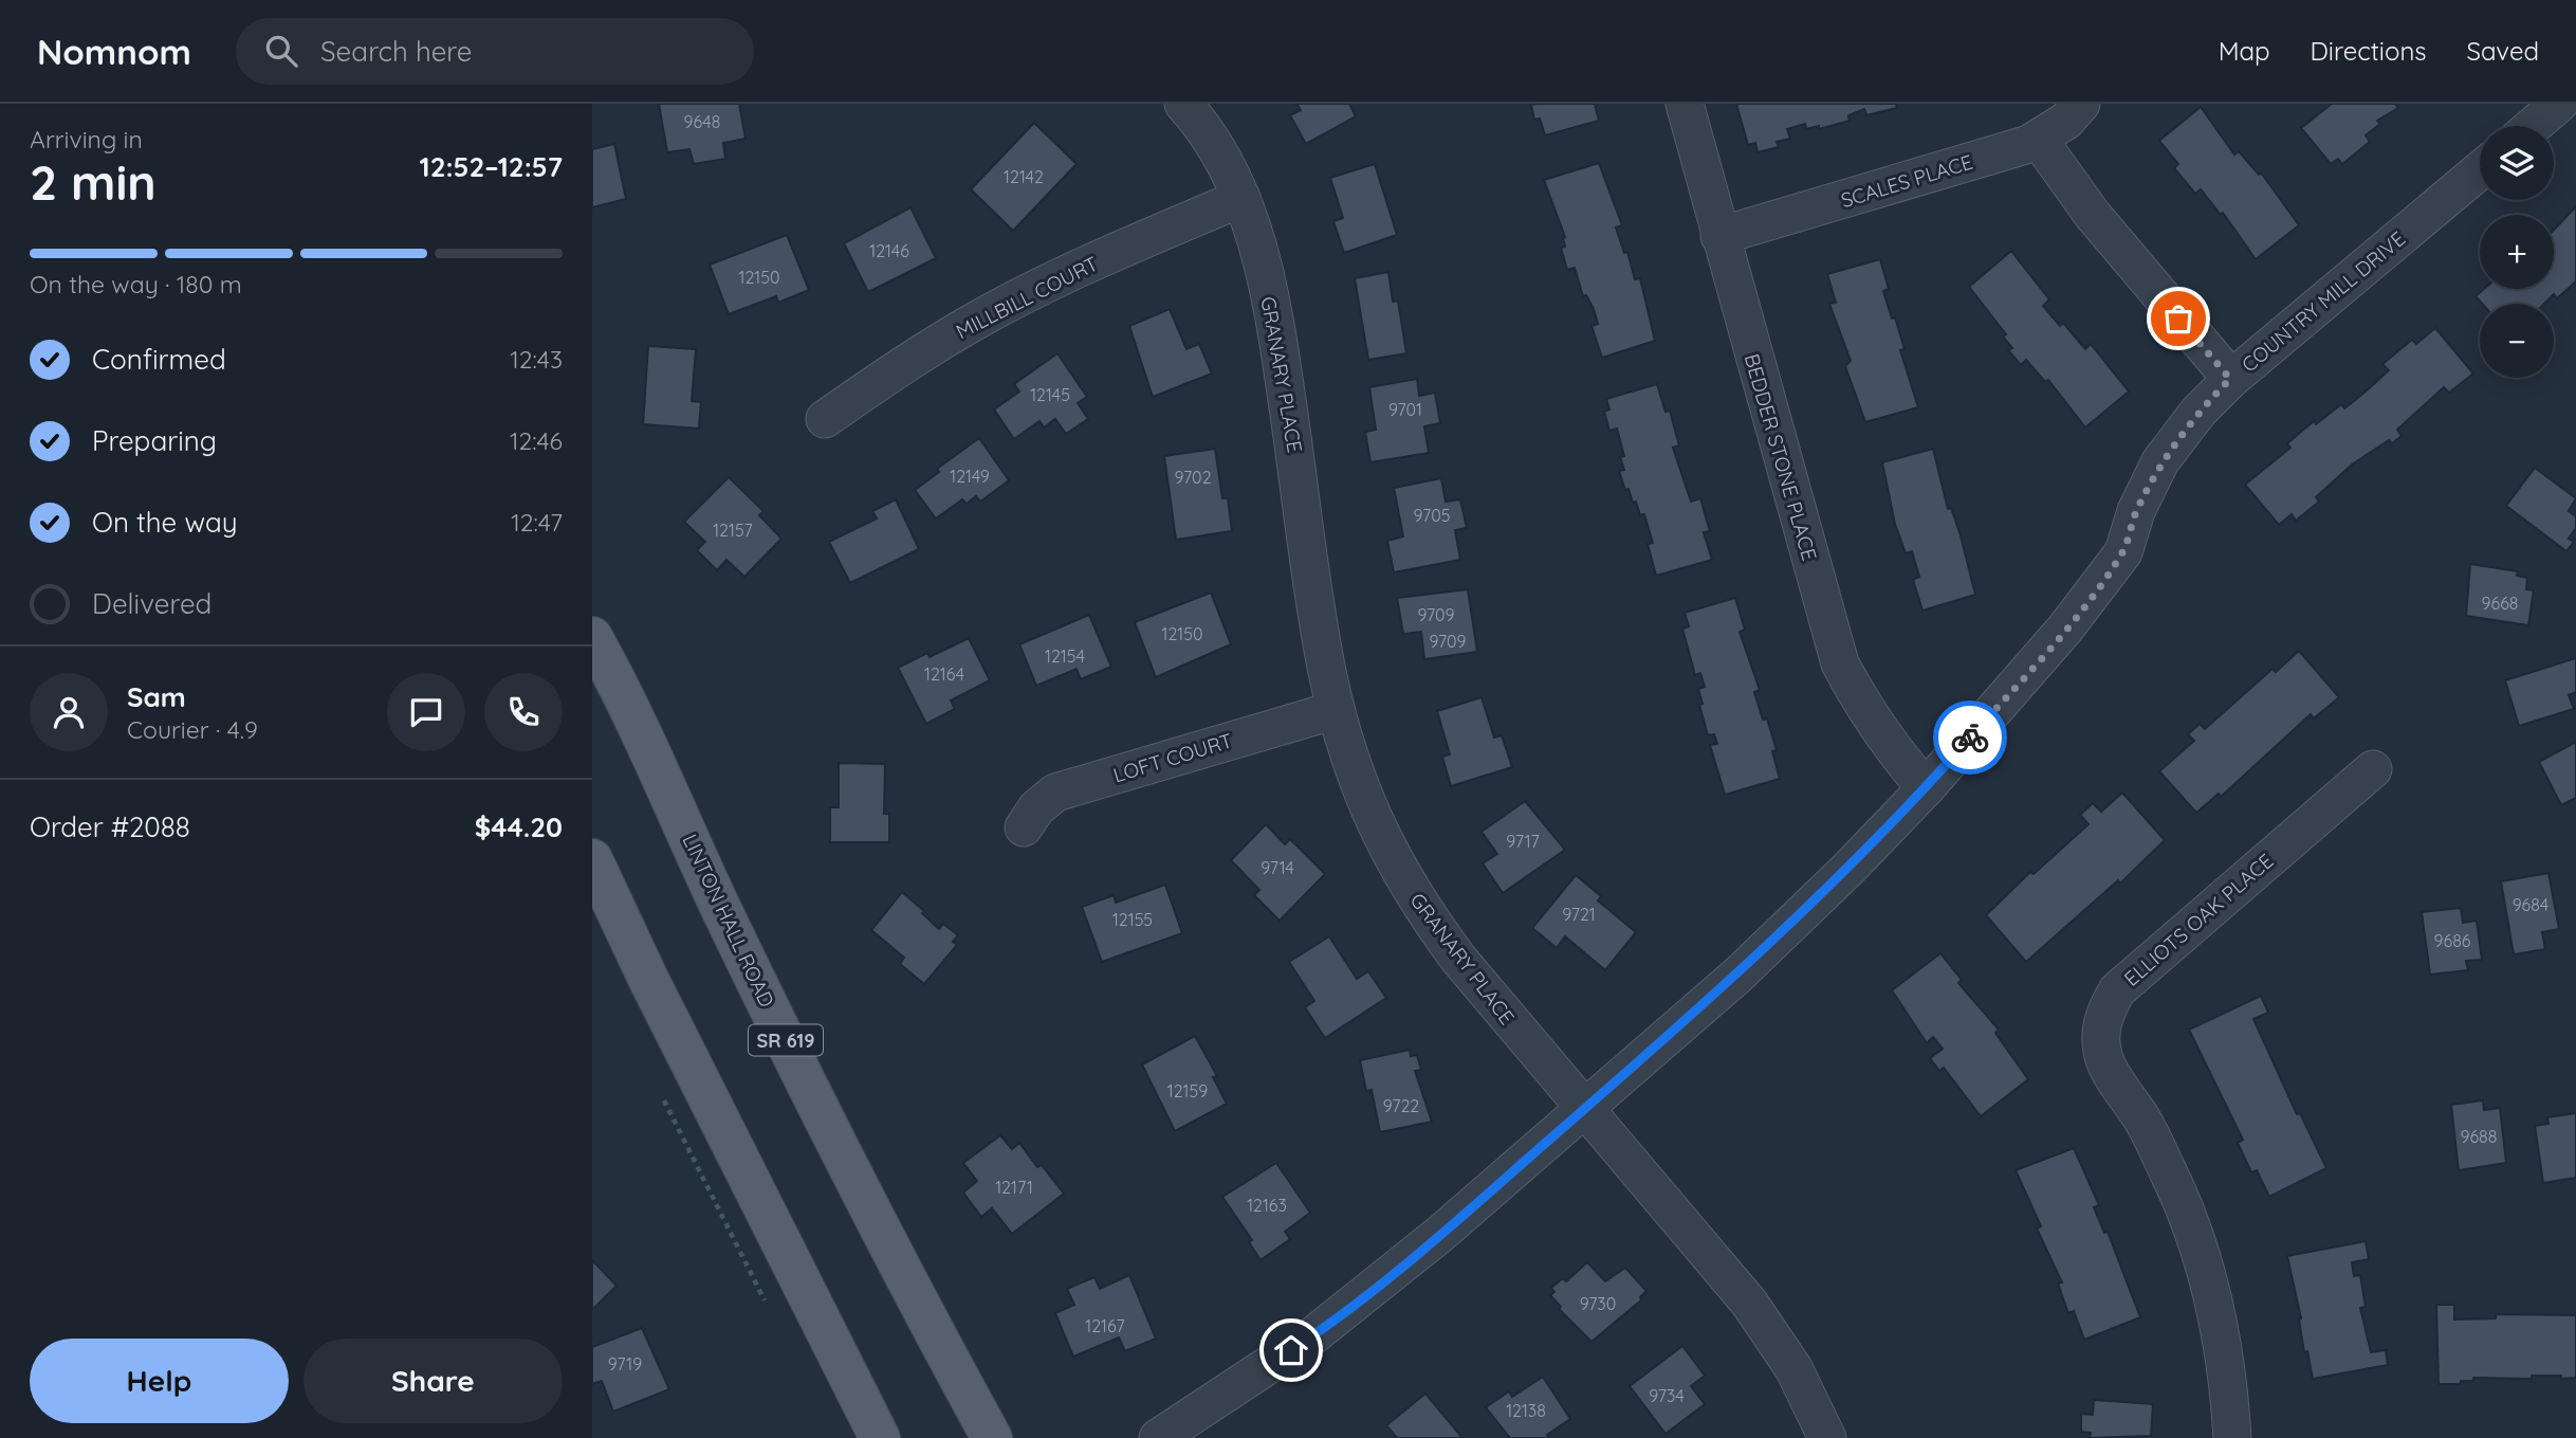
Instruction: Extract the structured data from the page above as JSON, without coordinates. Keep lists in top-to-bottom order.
{
  "streets": {
    "main road": ["LINTON HALL ROAD", "SR 619"],
    "street": [
      "SCALES PLACE",
      "MILLBILL COURT",
      "COUNTRY MILL DRIVE",
      "GRANARY PLACE",
      "BEDDER STONE PLACE",
      "LOFT COURT",
      "ELLIOTS OAK PLACE"
    ]
  },
  "crossings": [
    ["SCALES PLACE", "BEDDER STONE PLACE"],
    ["MILLBILL COURT", "GRANARY PLACE"],
    ["COUNTRY MILL DRIVE", "GRANARY PLACE"],
    ["COUNTRY MILL DRIVE", "BEDDER STONE PLACE"],
    ["GRANARY PLACE", "LOFT COURT"]
  ],
  "house_numbers": [
    "9648",
    "12142",
    "12146",
    "12150",
    "12145",
    "9701",
    "12149",
    "9702",
    "9705",
    "12157",
    "9668",
    "9709",
    "12150",
    "9709",
    "12154",
    "12164",
    "9717",
    "9714",
    "9684",
    "9721",
    "12155",
    "9686",
    "12159",
    "9722",
    "9688",
    "12171",
    "12163",
    "9730",
    "12167",
    "9719",
    "9734",
    "12138"
  ],
  "page": {
    "header": "Nomnom",
    "search": "Search here",
    "nav": ["Map", "Directions", "Saved"],
    "heading": ["2 min", "Arriving in", "12:52–12:57"],
    "panel": [
      "Sam",
      "Courier · 4.9",
      "Order #2088",
      "$44.20"
    ],
    "map_buttons": ["+", "−"],
    "bar": "On the way · 180 m",
    "list": [
      ["Confirmed", "12:43"],
      ["Preparing", "12:46"],
      ["On the way", "12:47"],
      "Delivered"
    ],
    "buttons": ["Help", "Share"]
  }
}
